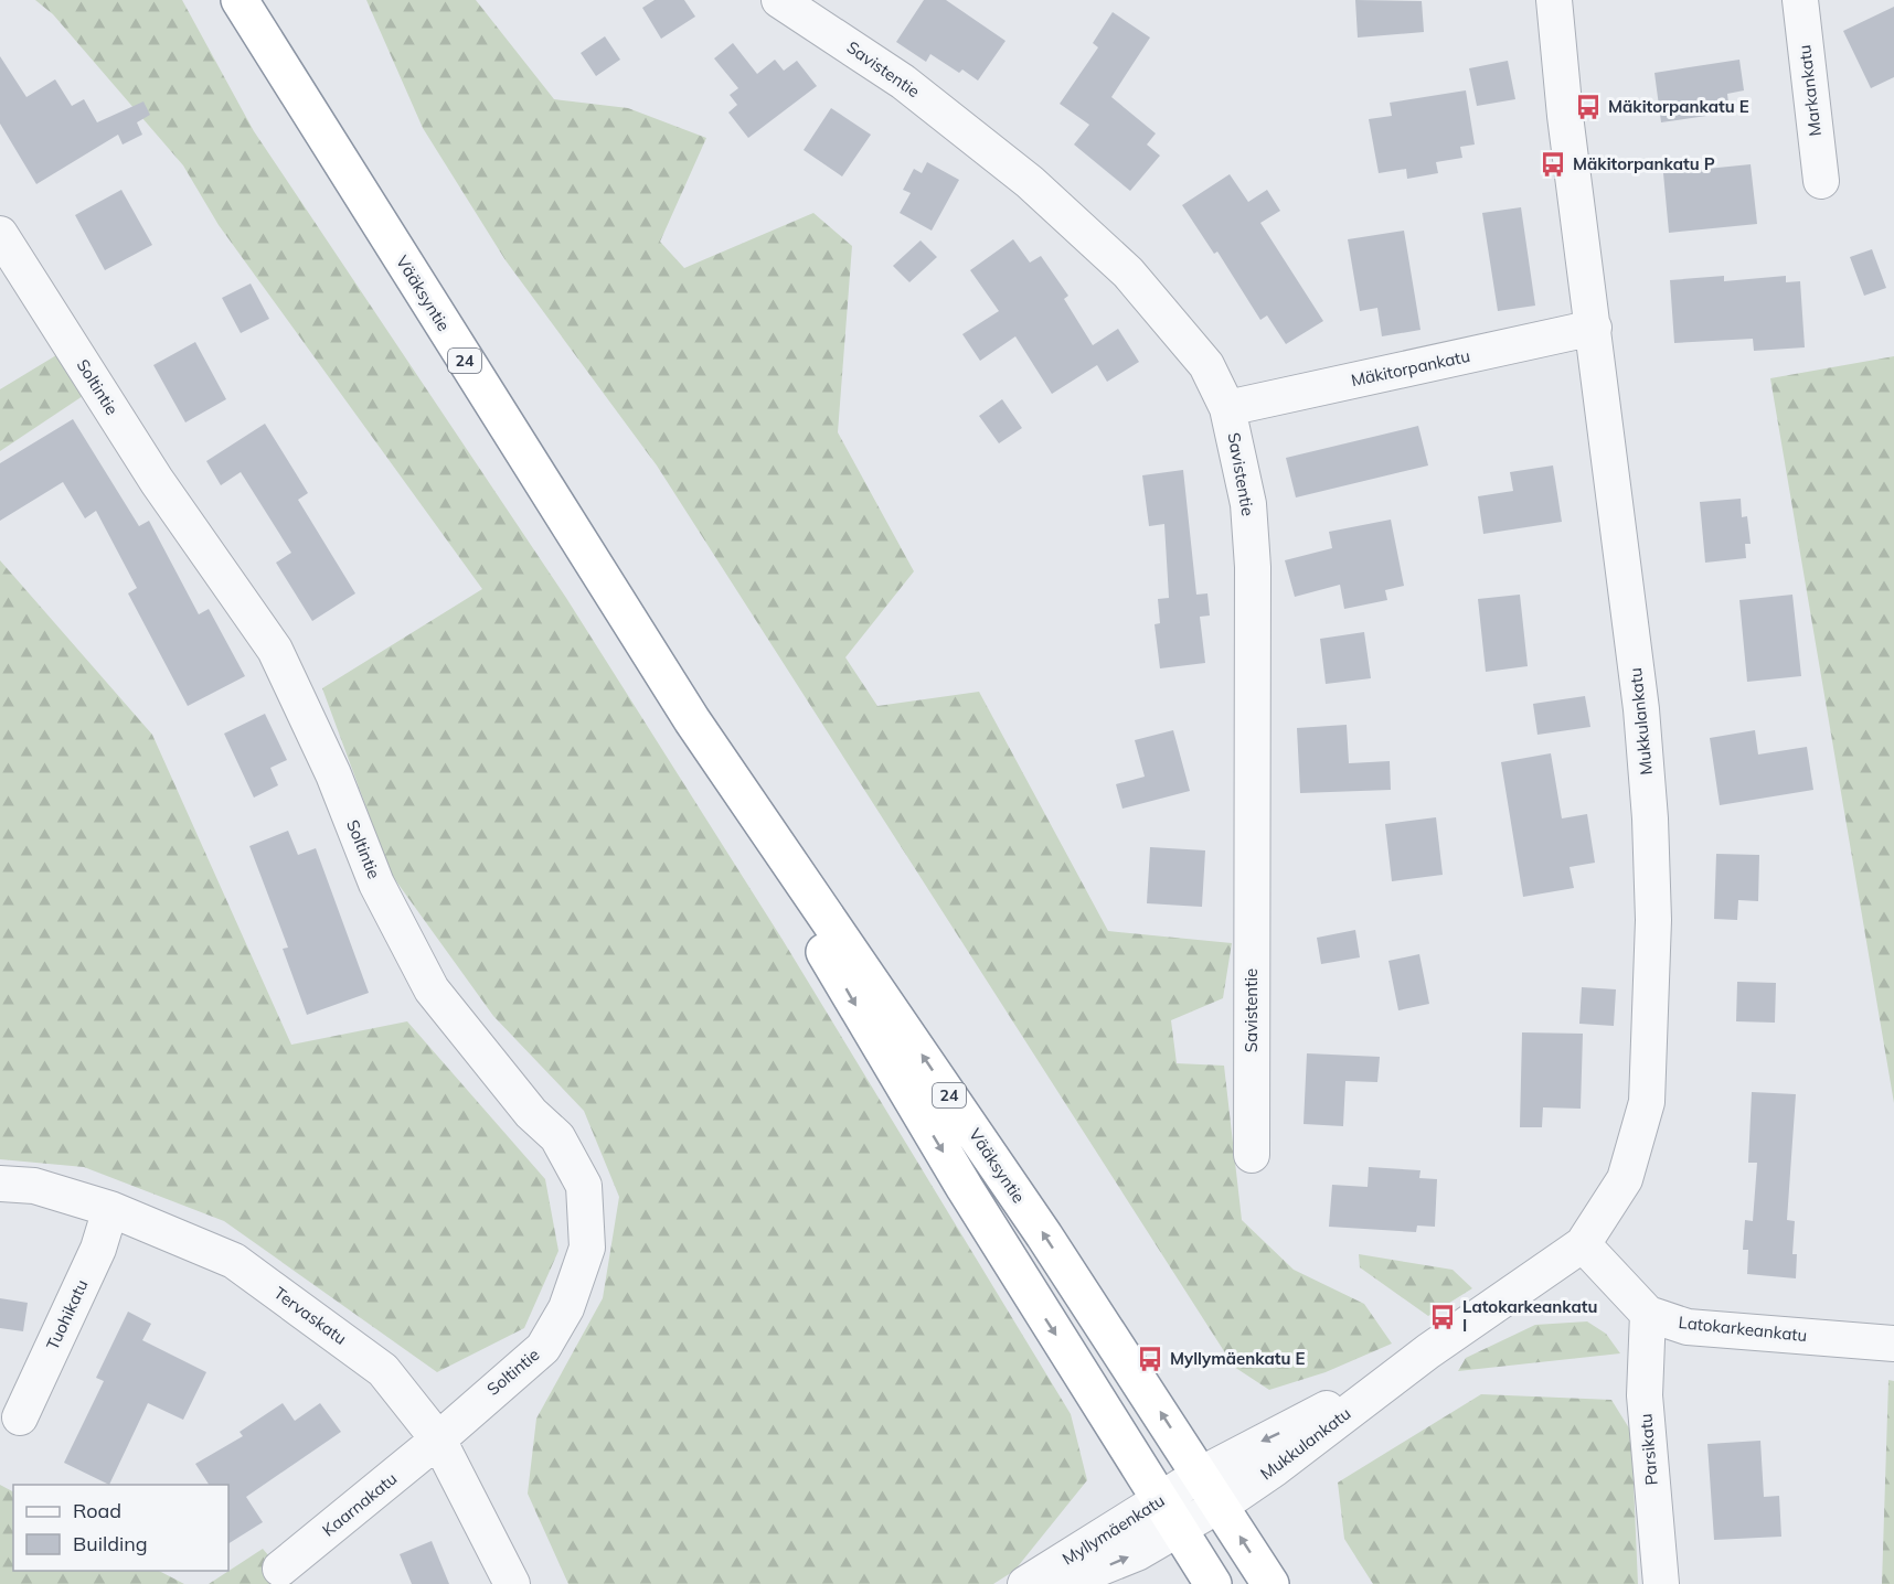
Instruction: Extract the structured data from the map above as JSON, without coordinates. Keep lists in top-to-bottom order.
{
  "streets": {
    "highway": ["Vääksyntie", "24"],
    "street": [
      "Savistentie",
      "Markankatu",
      "Mäkitorpankatu",
      "Soltintie",
      "Mukkulankatu",
      "Tuohikatu",
      "Tervaskatu",
      "Latokarkeankatu",
      "Parsikatu",
      "Kaarnakatu",
      "Myllymäenkatu"
    ]
  },
  "crossings": [
    ["Savistentie", "Mäkitorpankatu"],
    ["Vääksyntie", "Mukkulankatu"],
    ["Vääksyntie", "Myllymäenkatu"],
    ["Mäkitorpankatu", "Mukkulankatu"],
    ["Soltintie", "Tervaskatu"],
    ["Soltintie", "Kaarnakatu"],
    ["Mukkulankatu", "Latokarkeankatu"],
    ["Mukkulankatu", "Myllymäenkatu"],
    ["Tuohikatu", "Tervaskatu"],
    ["Tervaskatu", "Kaarnakatu"],
    ["Latokarkeankatu", "Parsikatu"]
  ],
  "places": {
    "bus stop": [
      "Mäkitorpankatu E",
      "Mäkitorpankatu P",
      "Latokarkeankatu I",
      "Myllymäenkatu E"
    ]
  },
  "legend": ["Road", "Building"]
}
